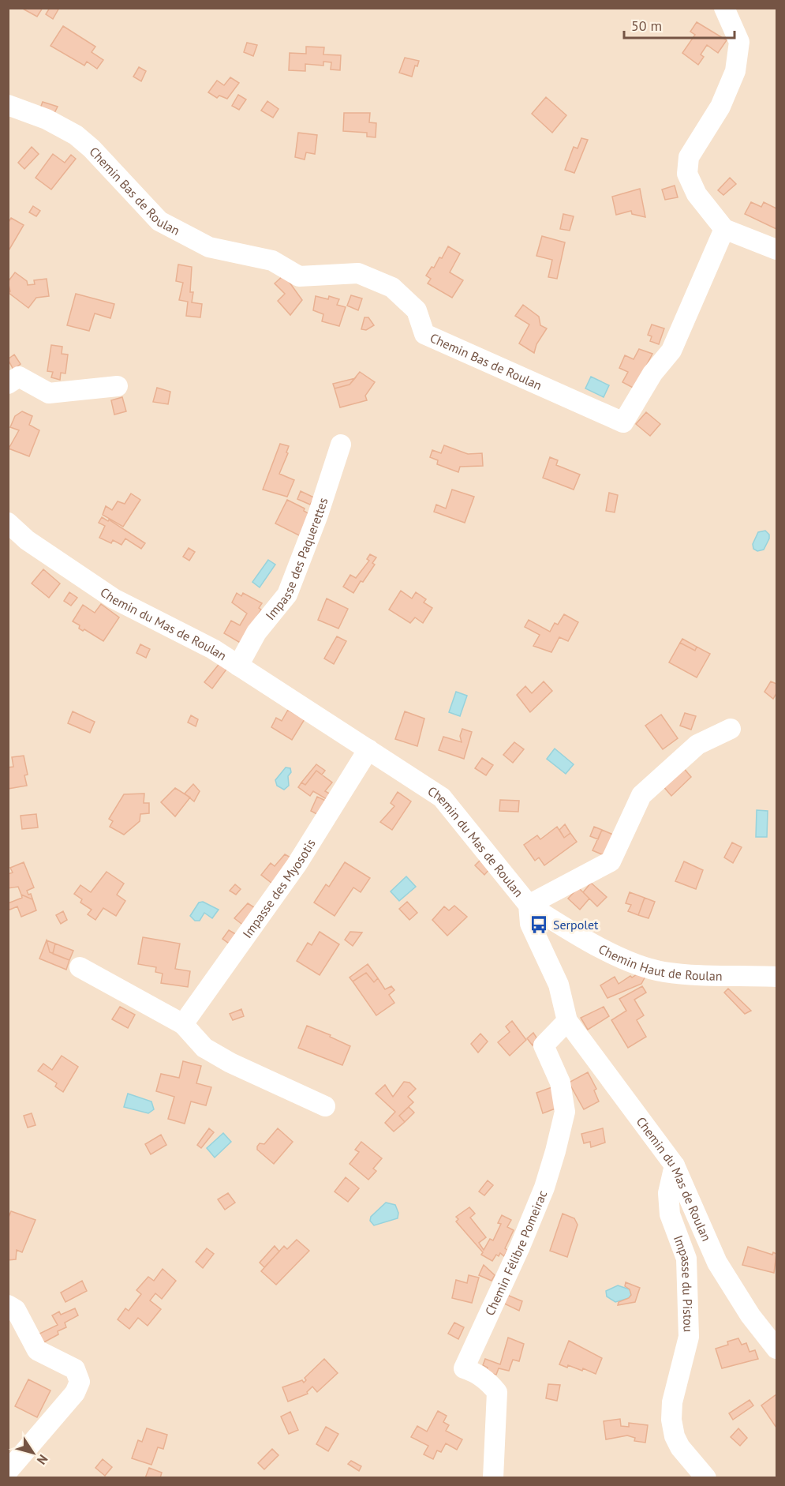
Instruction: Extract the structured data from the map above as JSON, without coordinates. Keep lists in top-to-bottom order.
{
  "streets": {
    "street": [
      "Chemin Bas de Roulan",
      "Impasse des Paquerettes",
      "Chemin du Mas de Roulan",
      "Impasse des Myosotis",
      "Chemin Haut de Roulan",
      "Chemin Félibre Pomeirac",
      "Impasse du Pistou"
    ]
  },
  "crossings": [
    ["Impasse des Paquerettes", "Chemin du Mas de Roulan"],
    ["Chemin du Mas de Roulan", "Impasse des Myosotis"],
    ["Chemin du Mas de Roulan", "Chemin Haut de Roulan"],
    ["Chemin du Mas de Roulan", "Chemin Félibre Pomeirac"],
    ["Chemin du Mas de Roulan", "Impasse du Pistou"]
  ],
  "places": {
    "bus stop": ["Serpolet"]
  },
  "scale_bar": "50 m",
  "north": "bottom right"
}
